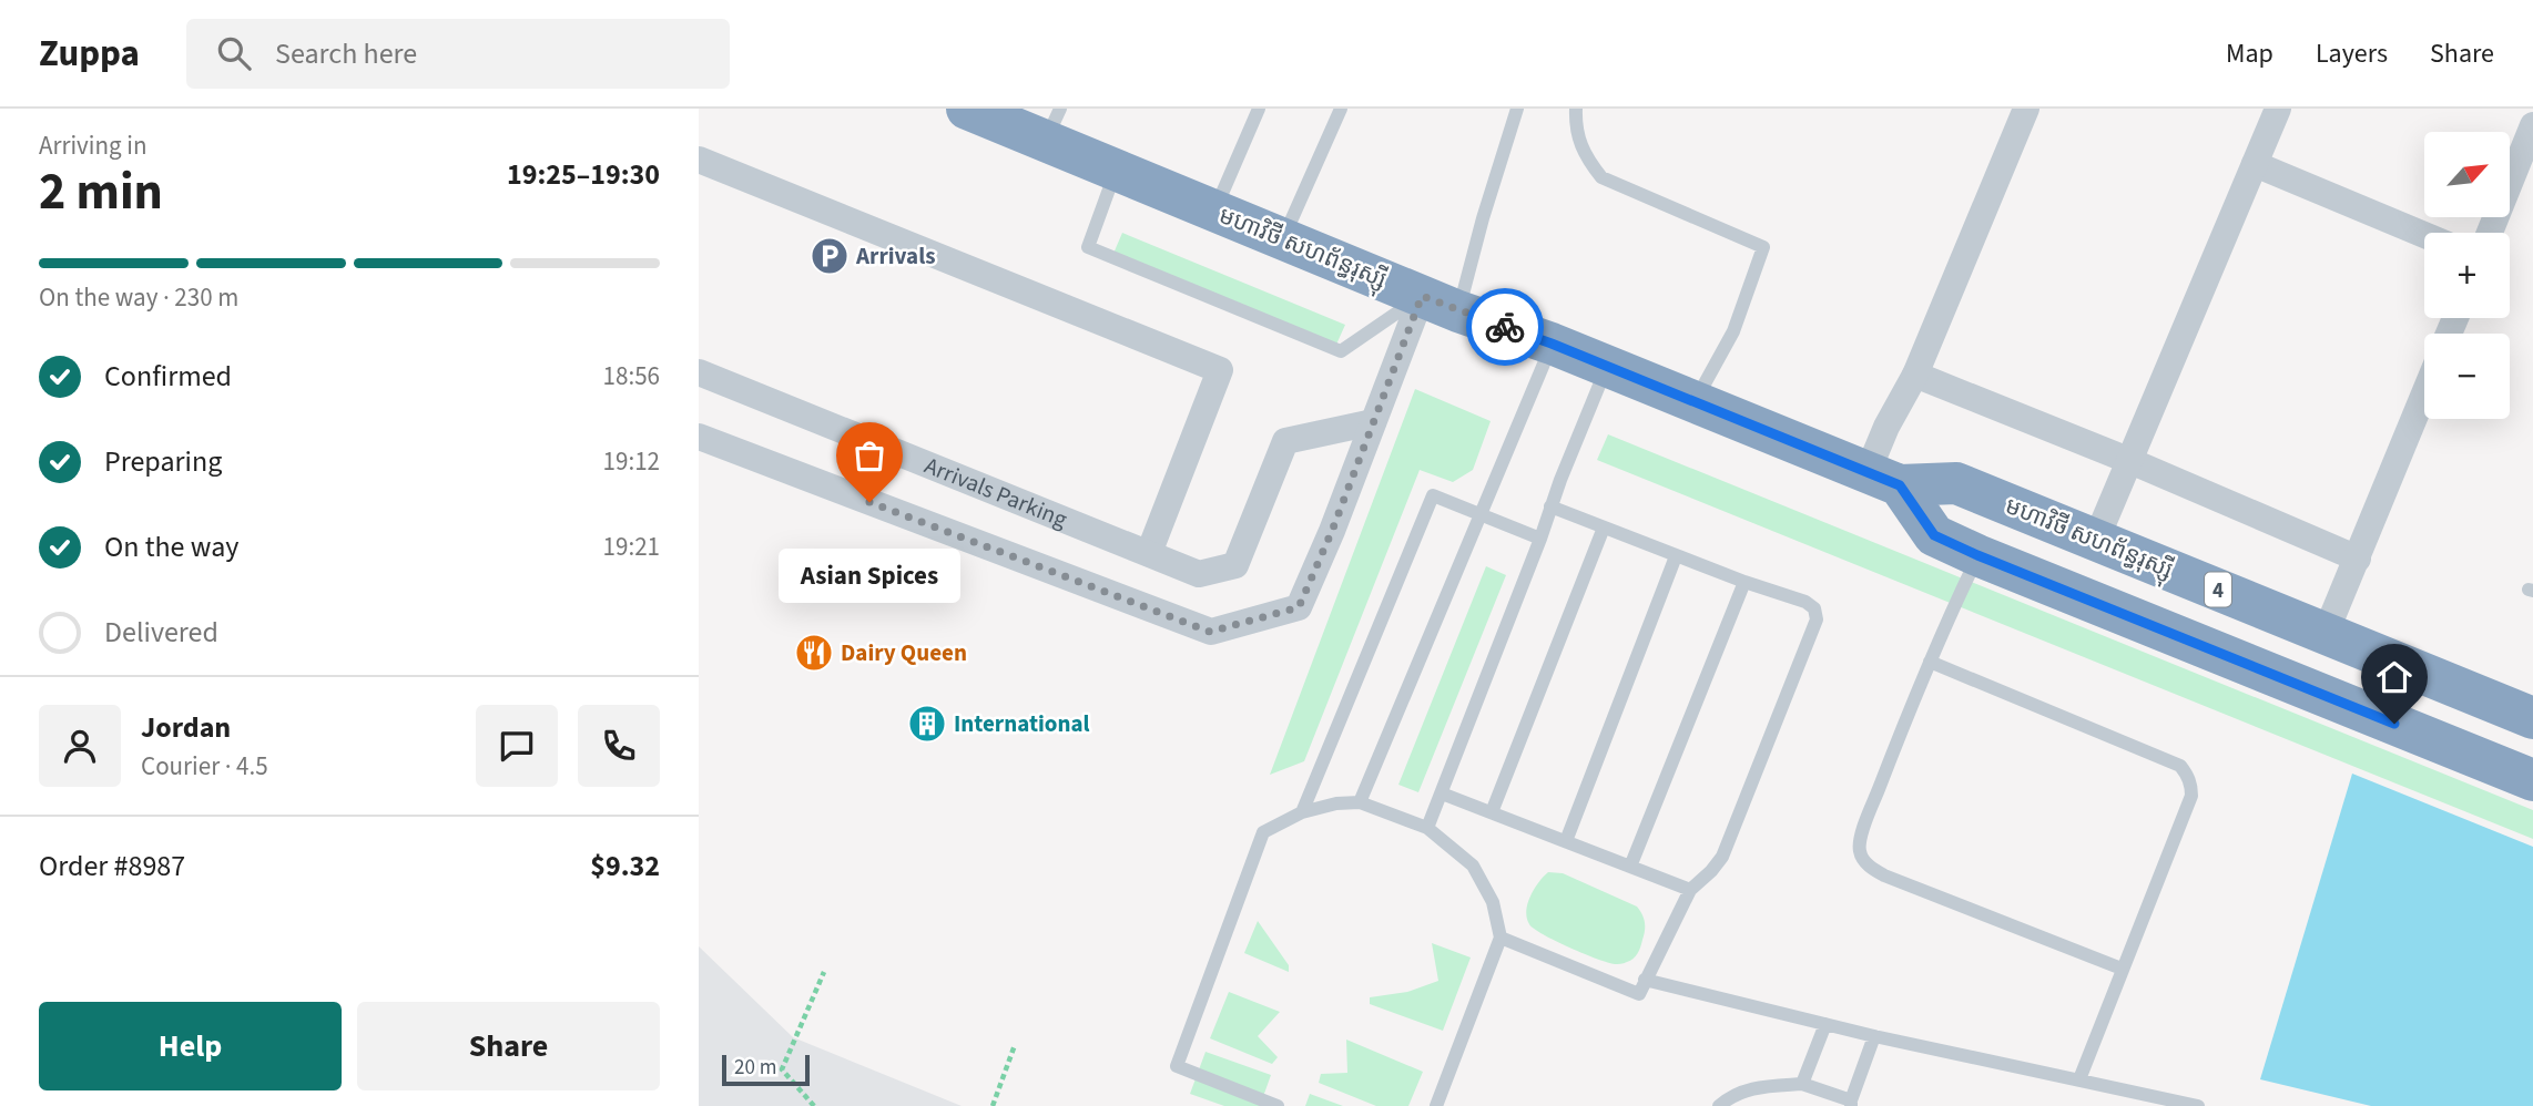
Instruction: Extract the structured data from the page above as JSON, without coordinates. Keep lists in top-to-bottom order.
{
  "streets": {
    "highway": ["មហាវិថី សហព័ន្ធរុស្ស៊ី", "4"],
    "street": ["Arrivals Parking"]
  },
  "places": {
    "parking": ["Arrivals"],
    "other": ["Asian Spices"],
    "restaurant": ["Dairy Queen"],
    "building": ["International"]
  },
  "scale_bar": "20 m",
  "north": "top right",
  "page": {
    "header": "Zuppa",
    "search": "Search here",
    "nav": ["Map", "Layers", "Share"],
    "heading": ["2 min", "Arriving in", "19:25–19:30"],
    "panel": [
      "Jordan",
      "Courier · 4.5",
      "Order #8987",
      "$9.32"
    ],
    "map_buttons": ["+", "−"],
    "bar": "On the way · 230 m",
    "list": [
      ["Confirmed", "18:56"],
      ["Preparing", "19:12"],
      ["On the way", "19:21"],
      "Delivered"
    ],
    "bubble": "Asian Spices",
    "buttons": ["Help", "Share"],
    "scale": "20 m"
  }
}
